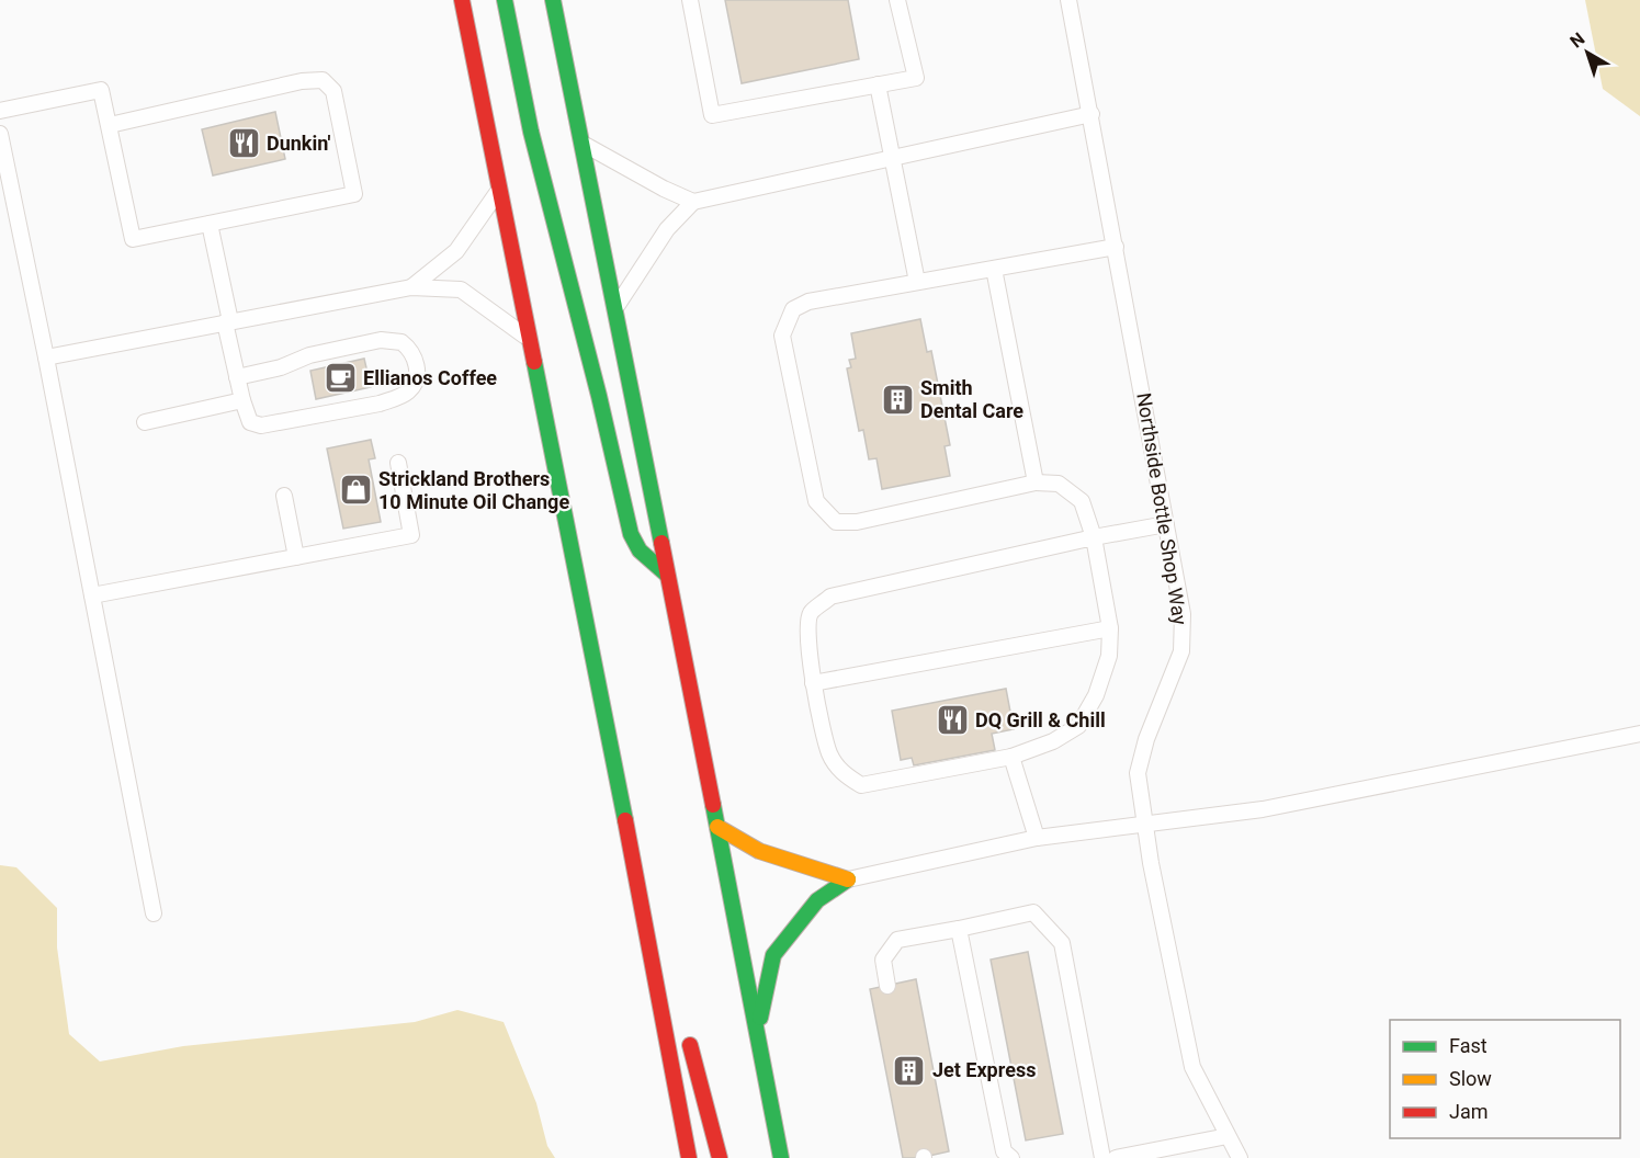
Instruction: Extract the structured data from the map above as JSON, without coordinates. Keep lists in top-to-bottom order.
{
  "streets": {
    "lane": ["Northside Bottle Shop Way"]
  },
  "places": {
    "restaurant": ["Dunkin'", "DQ Grill & Chill"],
    "cafe": ["Ellianos Coffee"],
    "building": ["Smith Dental Care", "Jet Express"],
    "shop": ["Strickland Brothers 10 Minute Oil Change"]
  },
  "legend": ["Fast", "Slow", "Jam"],
  "north": "top left"
}
